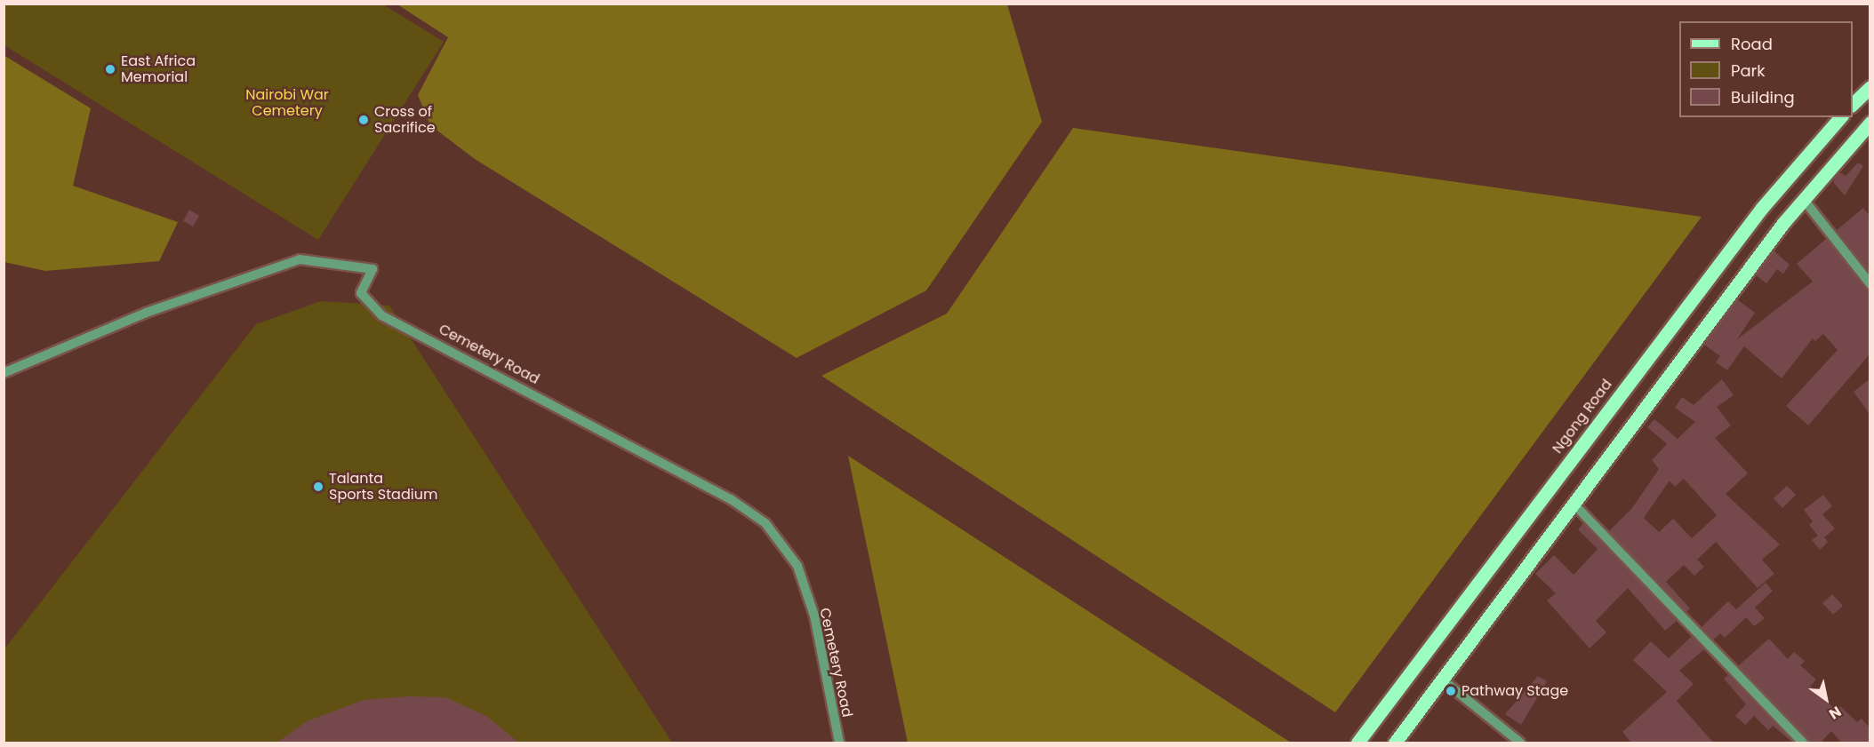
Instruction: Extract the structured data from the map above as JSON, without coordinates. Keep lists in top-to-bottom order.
{
  "streets": {
    "main road": ["Ngong Road"],
    "street": ["Cemetery Road"]
  },
  "parks": ["Nairobi War Cemetery"],
  "places": [
    "East Africa Memorial",
    "Cross of Sacrifice",
    "Talanta Sports Stadium",
    "Pathway Stage"
  ],
  "legend": ["Road", "Park", "Building"],
  "north": "bottom right"
}
